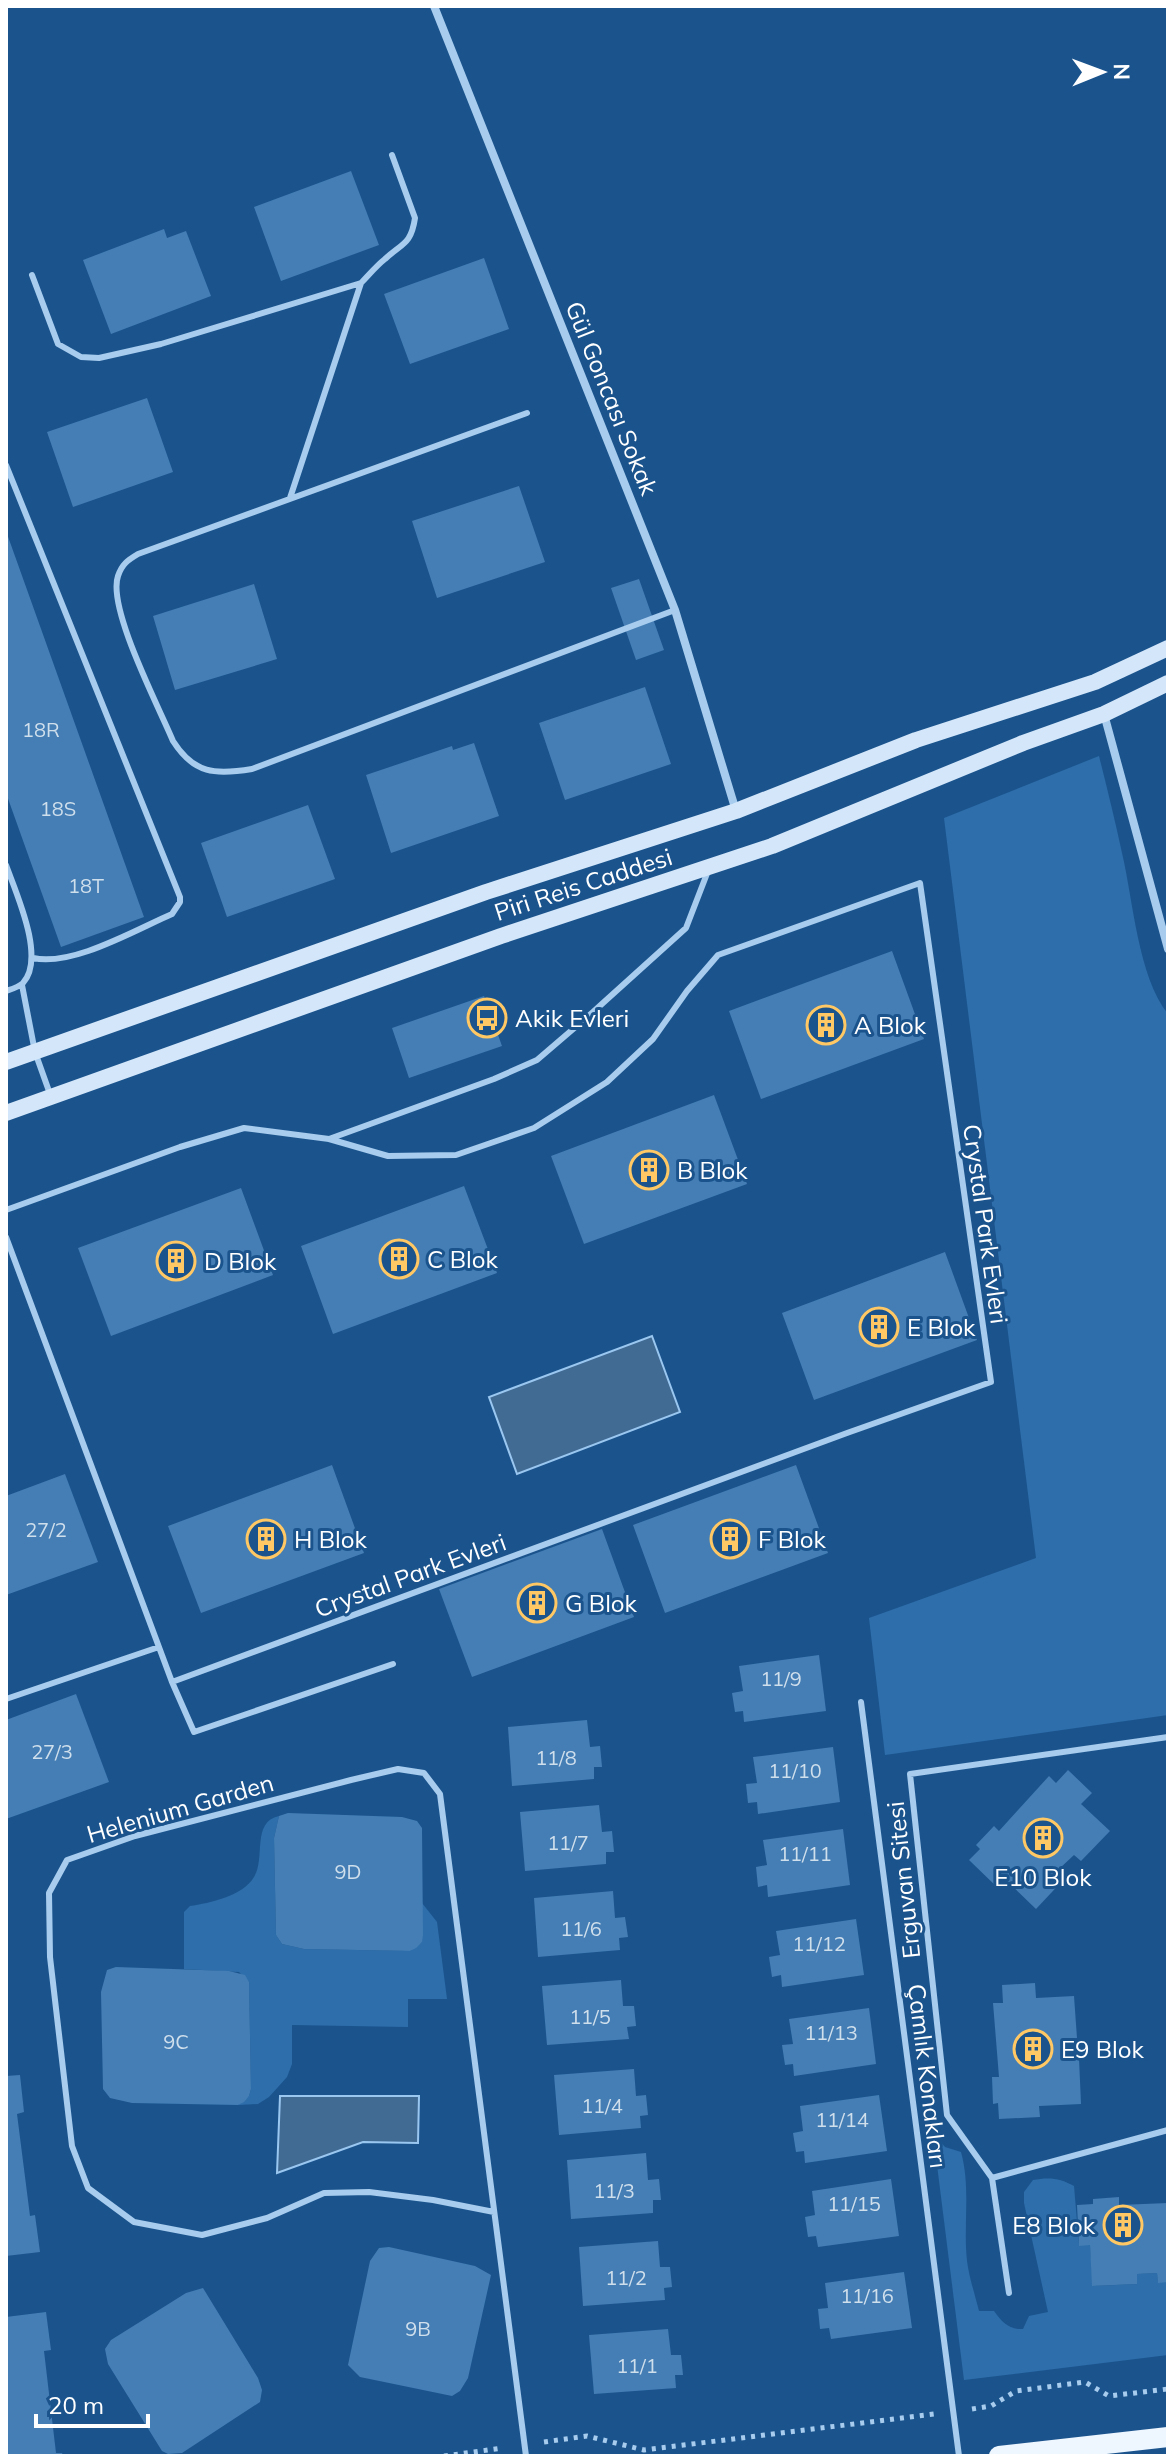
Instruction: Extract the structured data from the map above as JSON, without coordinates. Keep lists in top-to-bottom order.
{
  "streets": {
    "street": ["Gül Goncası Sokak", "Piri Reis Caddesi"],
    "lane": [
      "Crystal Park Evleri",
      "Helenium Garden",
      "Erguvan Sitesi",
      "Çamlık Konakları"
    ]
  },
  "crossings": [
    ["Gül Goncası Sokak", "Piri Reis Caddesi"],
    ["Piri Reis Caddesi", "Crystal Park Evleri"]
  ],
  "places": {
    "bus stop": ["Akik Evleri"],
    "building": [
      "A Blok",
      "B Blok",
      "C Blok",
      "D Blok",
      "E Blok",
      "H Blok",
      "F Blok",
      "G Blok",
      "E10 Blok",
      "E9 Blok",
      "E8 Blok"
    ]
  },
  "house_numbers": [
    "18R",
    "18S",
    "18T",
    "27/2",
    "11/9",
    "27/3",
    "11/8",
    "11/10",
    "11/7",
    "11/11",
    "9D",
    "11/6",
    "11/12",
    "11/5",
    "11/13",
    "9C",
    "11/4",
    "11/14",
    "11/3",
    "11/15",
    "11/2",
    "11/16",
    "9B",
    "11/1"
  ],
  "scale_bar": "20 m",
  "north": "right"
}
